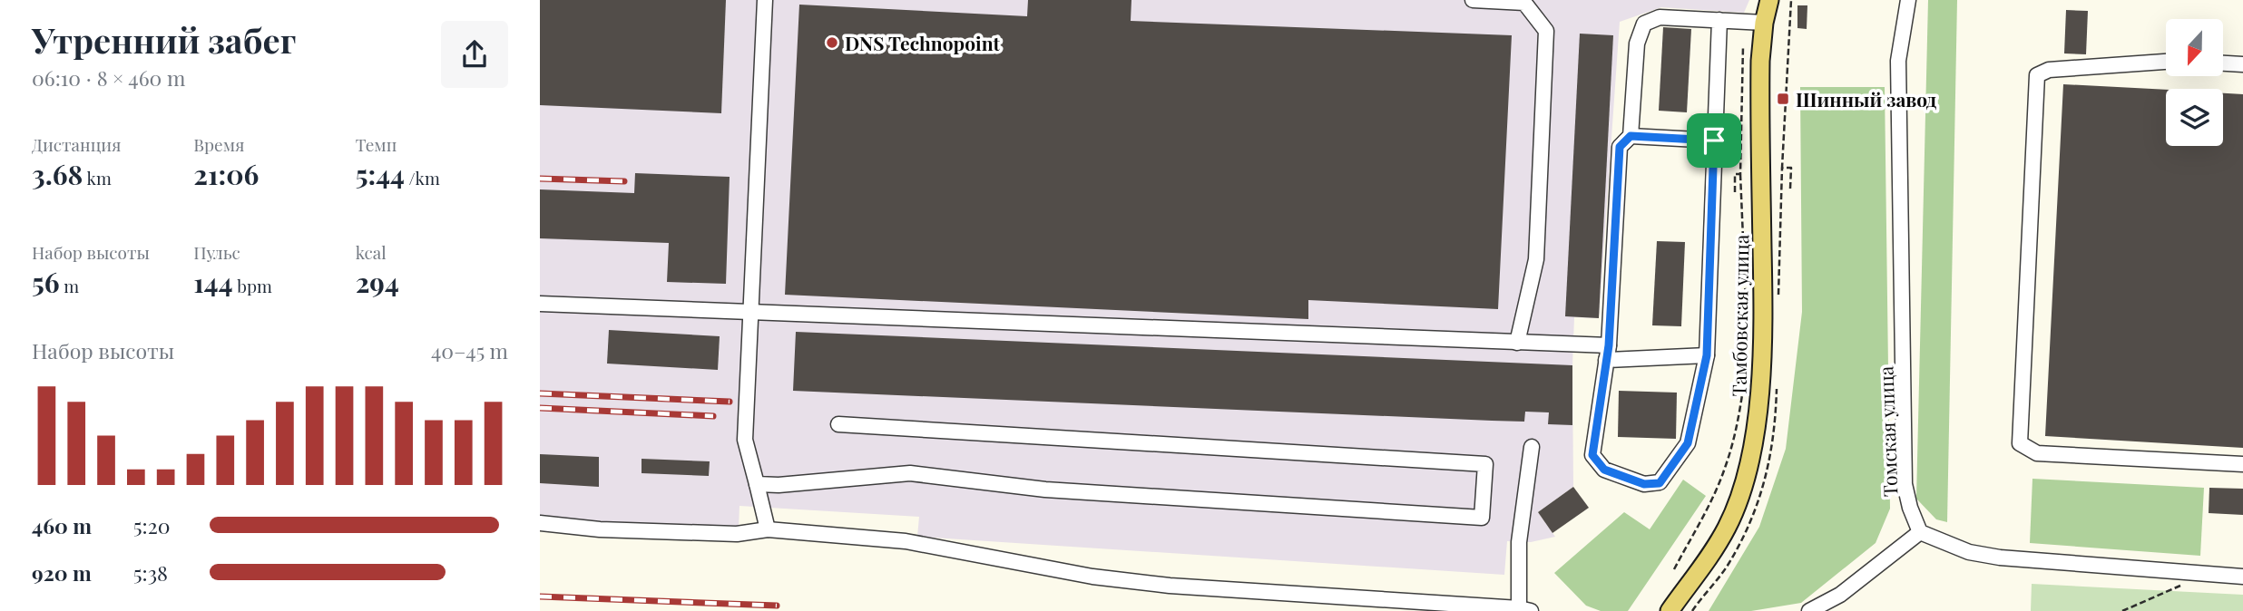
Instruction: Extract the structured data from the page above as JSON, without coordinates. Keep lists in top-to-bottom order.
{
  "streets": {
    "main road": ["Тамбовская улица"],
    "street": ["Томская улица"]
  },
  "places": {
    "other": ["DNS Technopoint"],
    "transit": ["Шинный завод"]
  },
  "north": "bottom",
  "page": {
    "heading": ["Утренний забег", "06:10 · 8 × 460 m"],
    "stats": [
      ["Дистанция", "3.68 km"],
      ["Время", "21:06"],
      ["Темп", "5:44 /km"],
      ["Набор высоты", "56 m"],
      ["Пульс", "144 bpm"],
      ["kcal", "294"]
    ],
    "chart": ["Набор высоты", "40–45 m"],
    "list": [
      {
        "name": "460 m",
        "note": "5:20"
      },
      {
        "name": "920 m",
        "note": "5:38"
      }
    ]
  }
}
